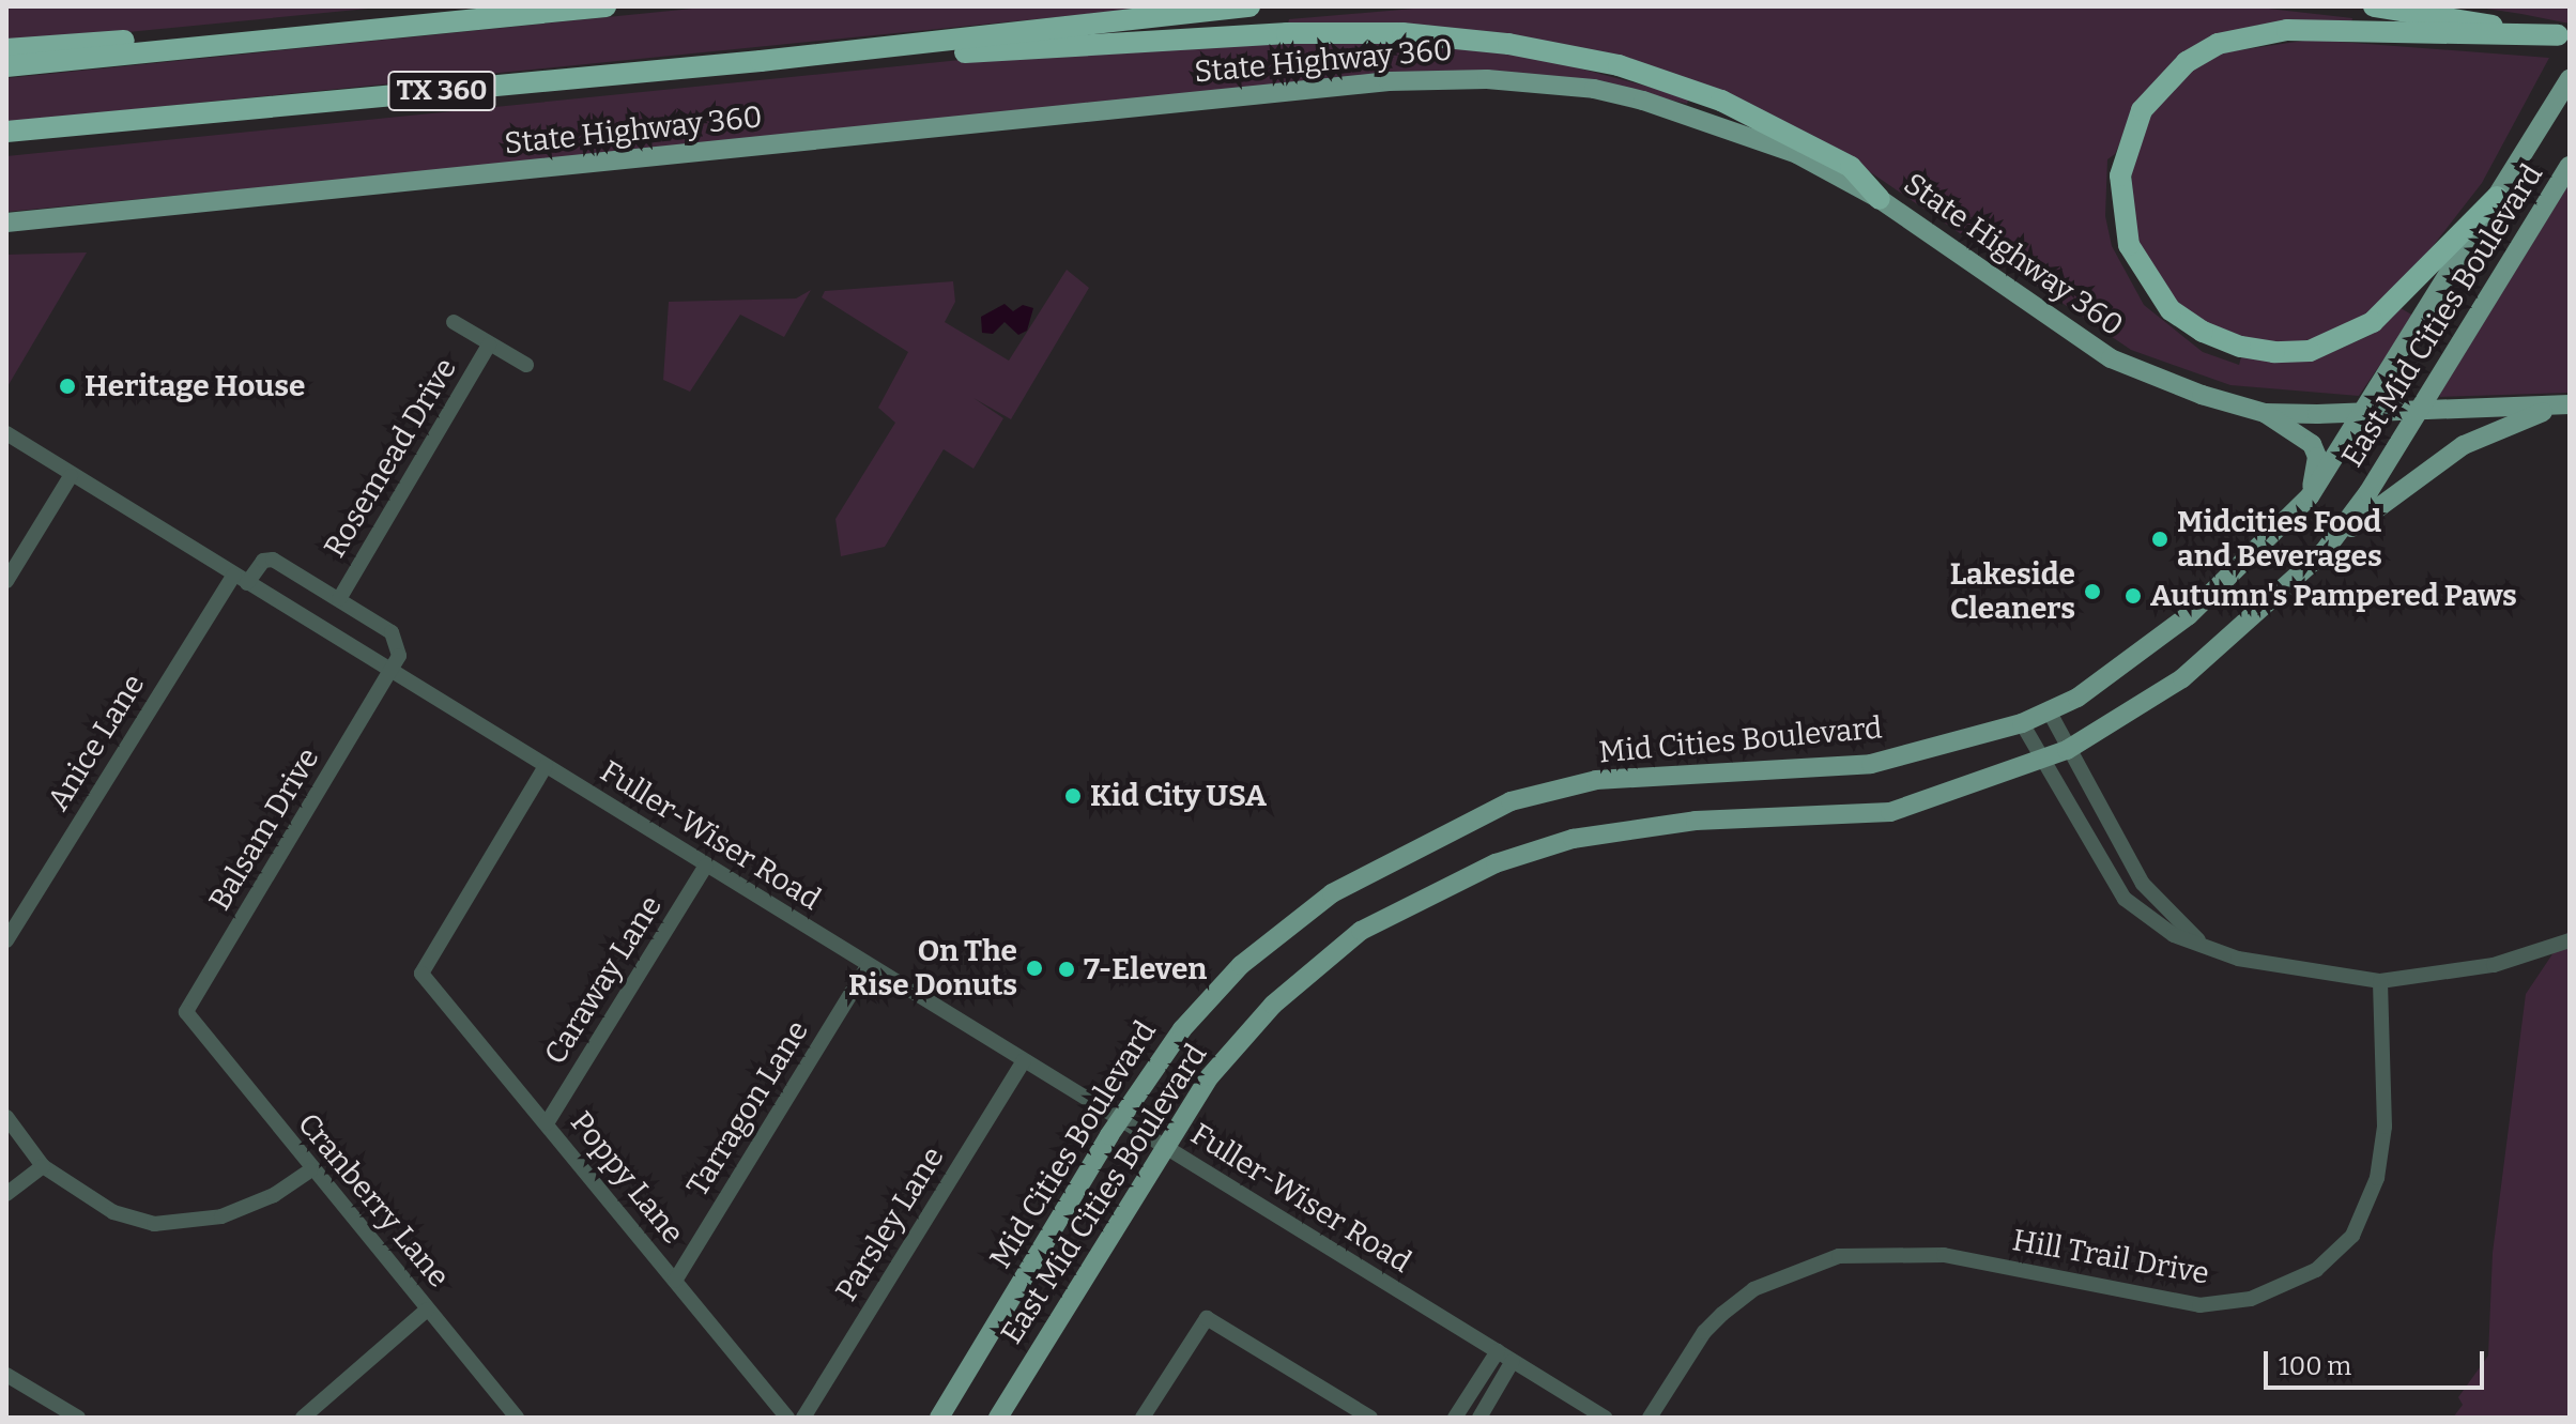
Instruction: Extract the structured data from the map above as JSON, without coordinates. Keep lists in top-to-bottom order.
{
  "streets": {
    "highway": ["TX 360"],
    "main road": ["State Highway 360", "East Mid Cities Boulevard", "Mid Cities Boulevard"],
    "street": [
      "Rosemead Drive",
      "Anice Lane",
      "Balsam Drive",
      "Fuller-Wiser Road",
      "Caraway Lane",
      "Tarragon Lane",
      "Poppy Lane",
      "Cranberry Lane",
      "Parsley Lane",
      "Hill Trail Drive"
    ]
  },
  "crossings": [
    ["State Highway 360", "East Mid Cities Boulevard"],
    ["East Mid Cities Boulevard", "Mid Cities Boulevard"],
    ["East Mid Cities Boulevard", "Fuller-Wiser Road"],
    ["Rosemead Drive", "Anice Lane"],
    ["Rosemead Drive", "Balsam Drive"],
    ["Rosemead Drive", "Fuller-Wiser Road"],
    ["Mid Cities Boulevard", "Fuller-Wiser Road"],
    ["Anice Lane", "Fuller-Wiser Road"],
    ["Balsam Drive", "Fuller-Wiser Road"],
    ["Balsam Drive", "Cranberry Lane"],
    ["Fuller-Wiser Road", "Caraway Lane"],
    ["Fuller-Wiser Road", "Tarragon Lane"],
    ["Fuller-Wiser Road", "Poppy Lane"],
    ["Fuller-Wiser Road", "Parsley Lane"],
    ["Caraway Lane", "Poppy Lane"],
    ["Tarragon Lane", "Poppy Lane"]
  ],
  "places": [
    "Heritage House",
    "Midcities Food and Beverages",
    "Lakeside Cleaners",
    "Autumn's Pampered Paws",
    "Kid City USA",
    "On The Rise Donuts",
    "7-Eleven"
  ],
  "scale_bar": "100 m"
}
